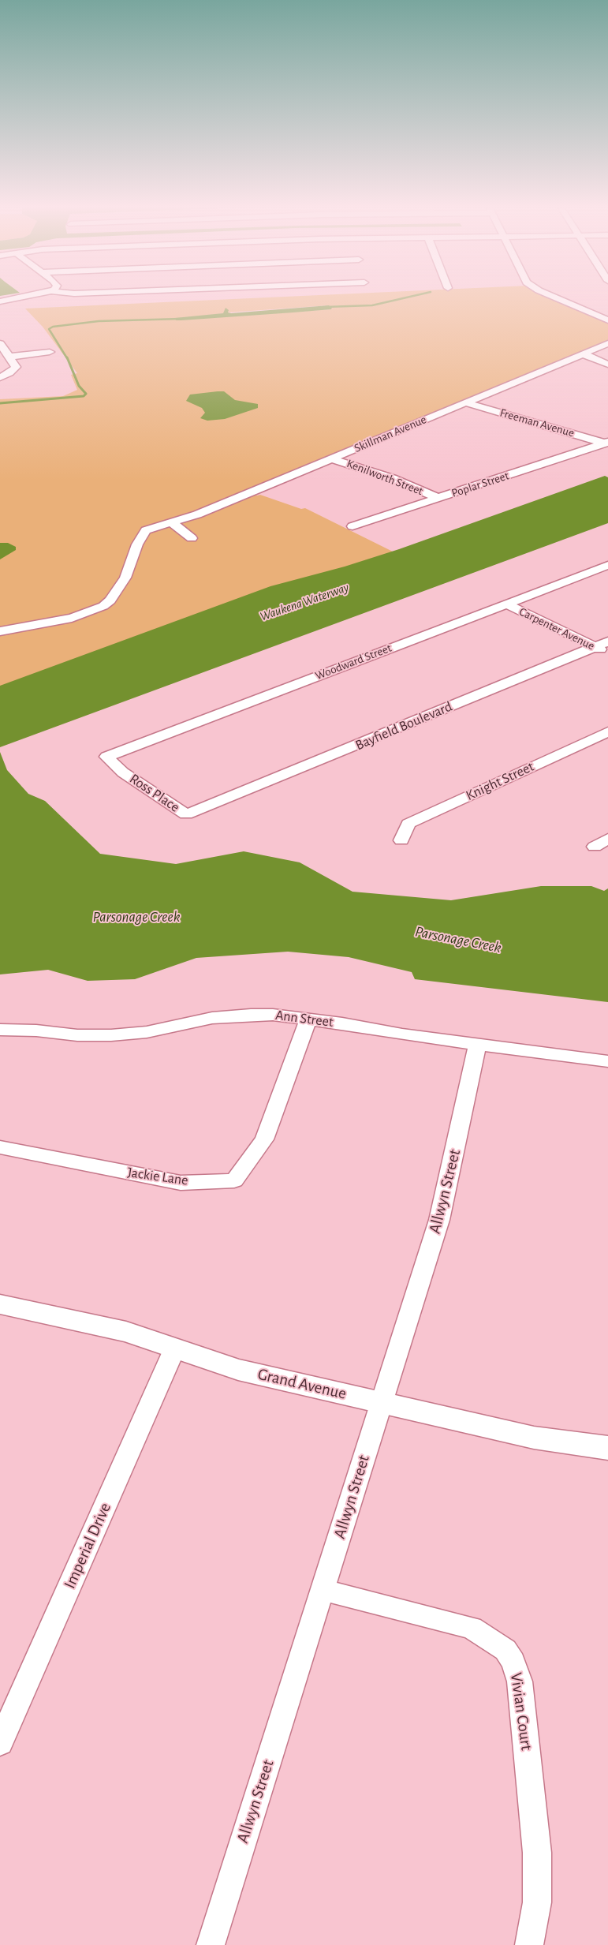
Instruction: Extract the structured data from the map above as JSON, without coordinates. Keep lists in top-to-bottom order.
{
  "streets": {
    "street": [
      "Freeman Avenue",
      "Skillman Avenue",
      "Kenilworth Street",
      "Poplar Street",
      "Carpenter Avenue",
      "Woodward Street",
      "Bayfield Boulevard",
      "Knight Street",
      "Ross Place",
      "Ann Street",
      "Jackie Lane",
      "Allwyn Street",
      "Grand Avenue",
      "Imperial Drive",
      "Vivian Court"
    ]
  },
  "crossings": [
    ["Freeman Avenue", "Skillman Avenue"],
    ["Freeman Avenue", "Poplar Street"],
    ["Skillman Avenue", "Kenilworth Street"],
    ["Kenilworth Street", "Poplar Street"],
    ["Carpenter Avenue", "Woodward Street"],
    ["Carpenter Avenue", "Bayfield Boulevard"],
    ["Woodward Street", "Ross Place"],
    ["Bayfield Boulevard", "Ross Place"],
    ["Ann Street", "Jackie Lane"],
    ["Ann Street", "Allwyn Street"],
    ["Allwyn Street", "Grand Avenue"],
    ["Allwyn Street", "Vivian Court"],
    ["Grand Avenue", "Imperial Drive"]
  ],
  "water": ["Waukena Waterway", "Parsonage Creek"]
}
